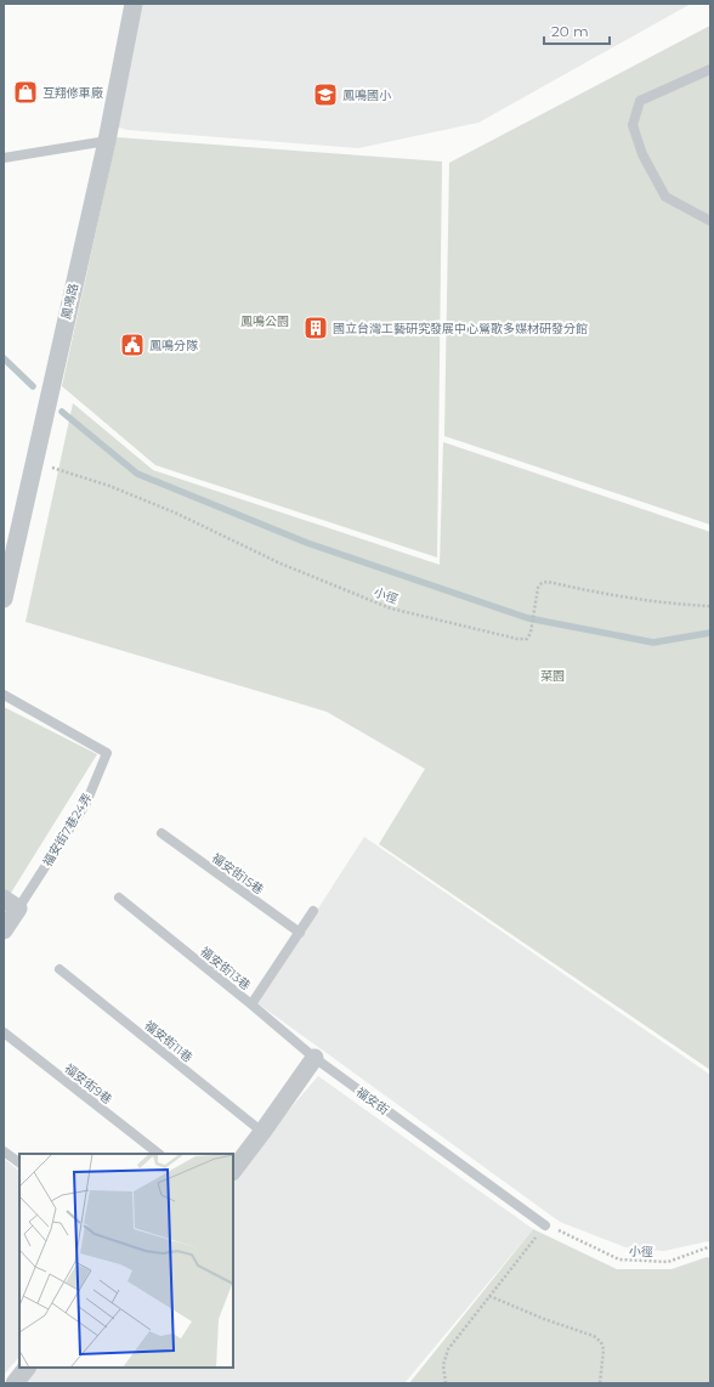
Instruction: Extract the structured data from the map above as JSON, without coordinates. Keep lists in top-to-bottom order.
{
  "streets": {
    "street": ["鳳鳴路", "福安街7巷24弄"],
    "lane": [
      "福安街15巷",
      "福安街13巷",
      "福安街11巷",
      "福安街9巷",
      "福安街"
    ],
    "path": ["小徑"]
  },
  "crossings": [
    ["鳳鳴路", "小徑"],
    ["小徑", "福安街"],
    ["福安街13巷", "福安街"]
  ],
  "parks": ["鳳鳴公園", "菜園"],
  "places": {
    "shop": ["互翔修車廠"],
    "school or university": ["鳳鳴國小"],
    "building": ["國立台灣工藝研究發展中心鶯歌多媒材研發分館"],
    "public building": ["鳳鳴分隊"]
  },
  "scale_bar": "20 m"
}
